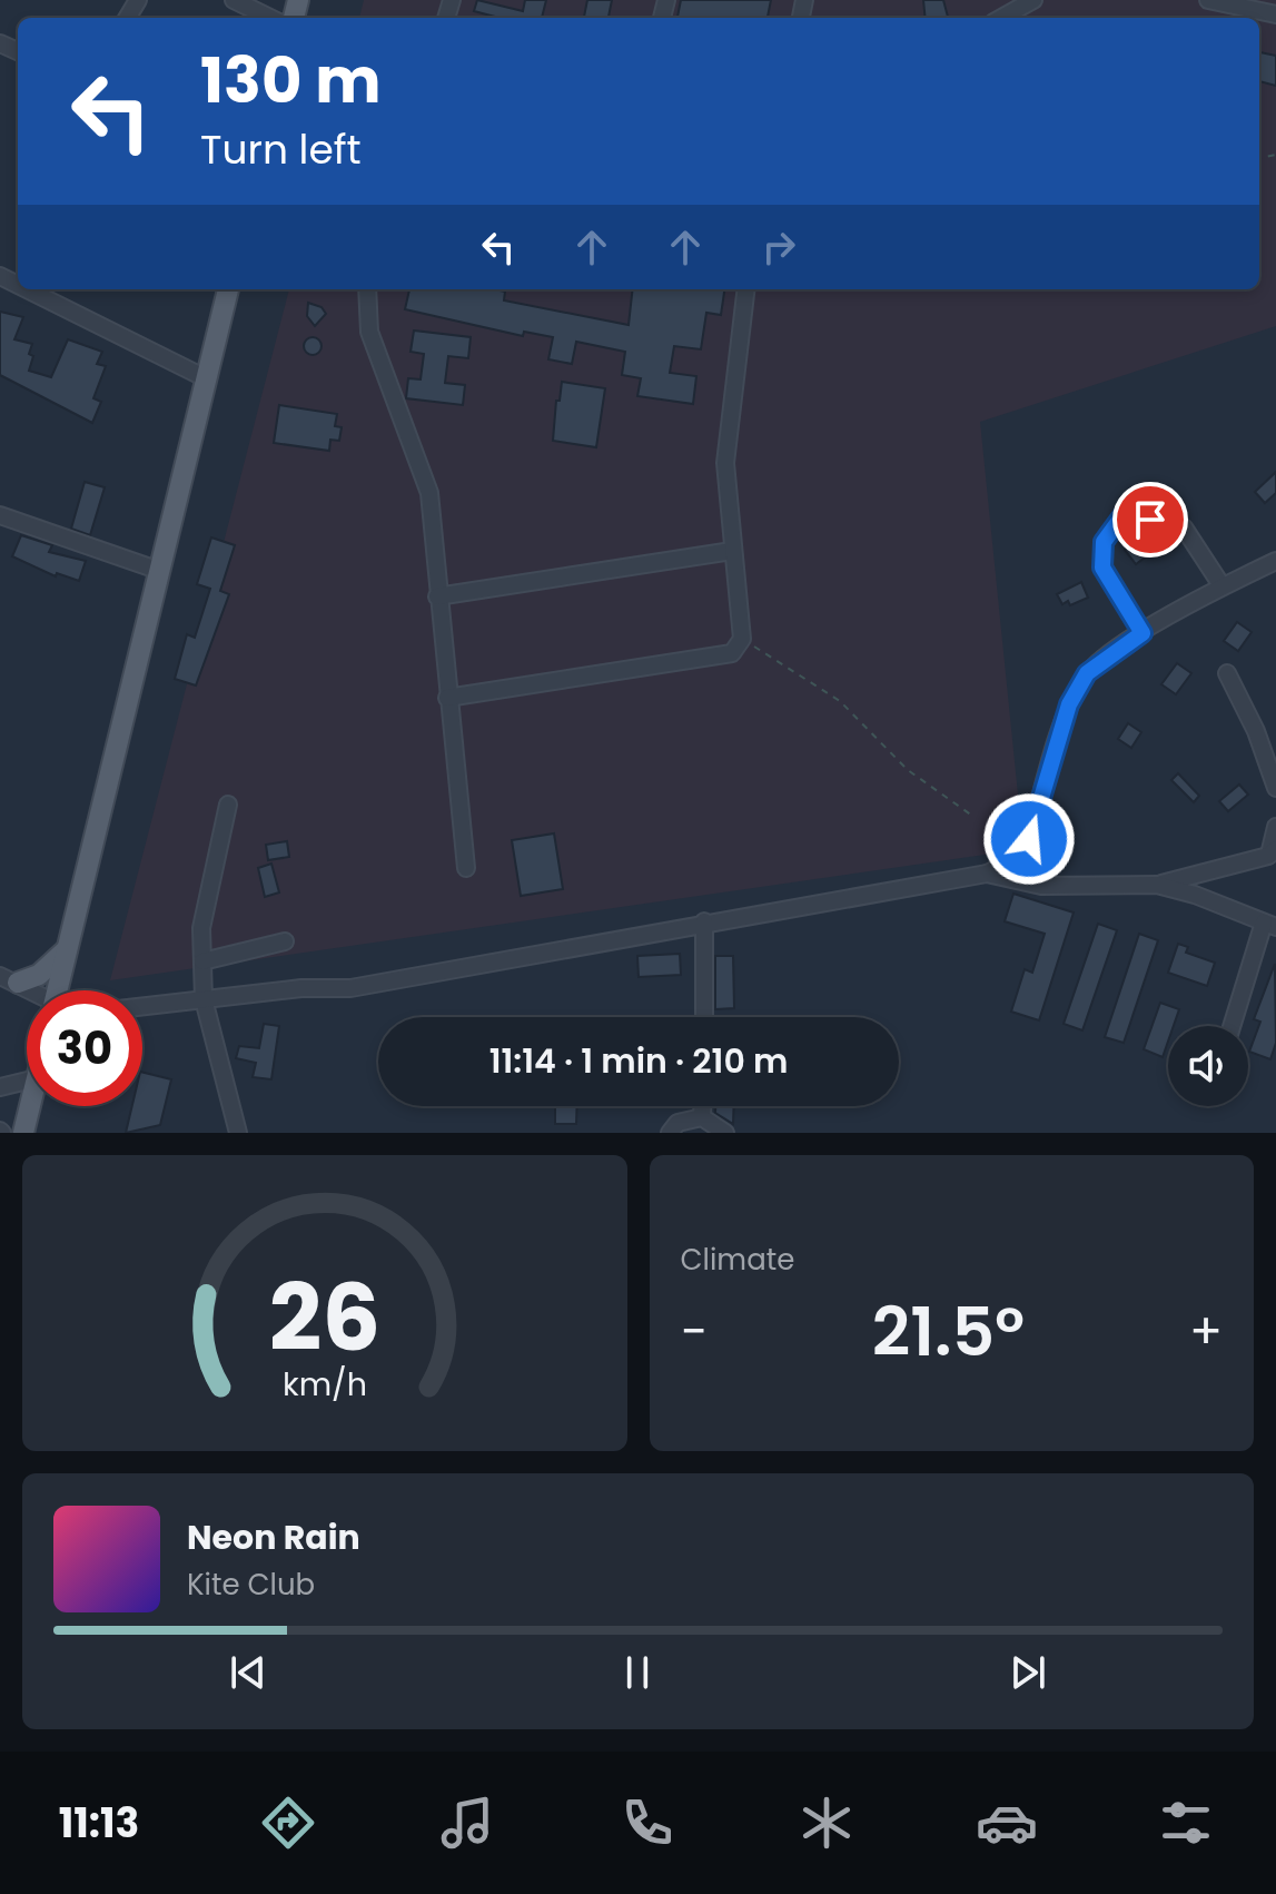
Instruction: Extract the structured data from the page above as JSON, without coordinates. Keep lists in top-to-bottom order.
{
  "page": {
    "turn": ["130 m", "Turn left"],
    "limit": "30",
    "trip": "11:14 · 1 min · 210 m",
    "tile": "Climate",
    "heat": ["−", "21.5°", "+"],
    "song": ["Neon Rain", "Kite Club"],
    "tabs": "11:13",
    "gauge": ["26", "km/h"]
  }
}
